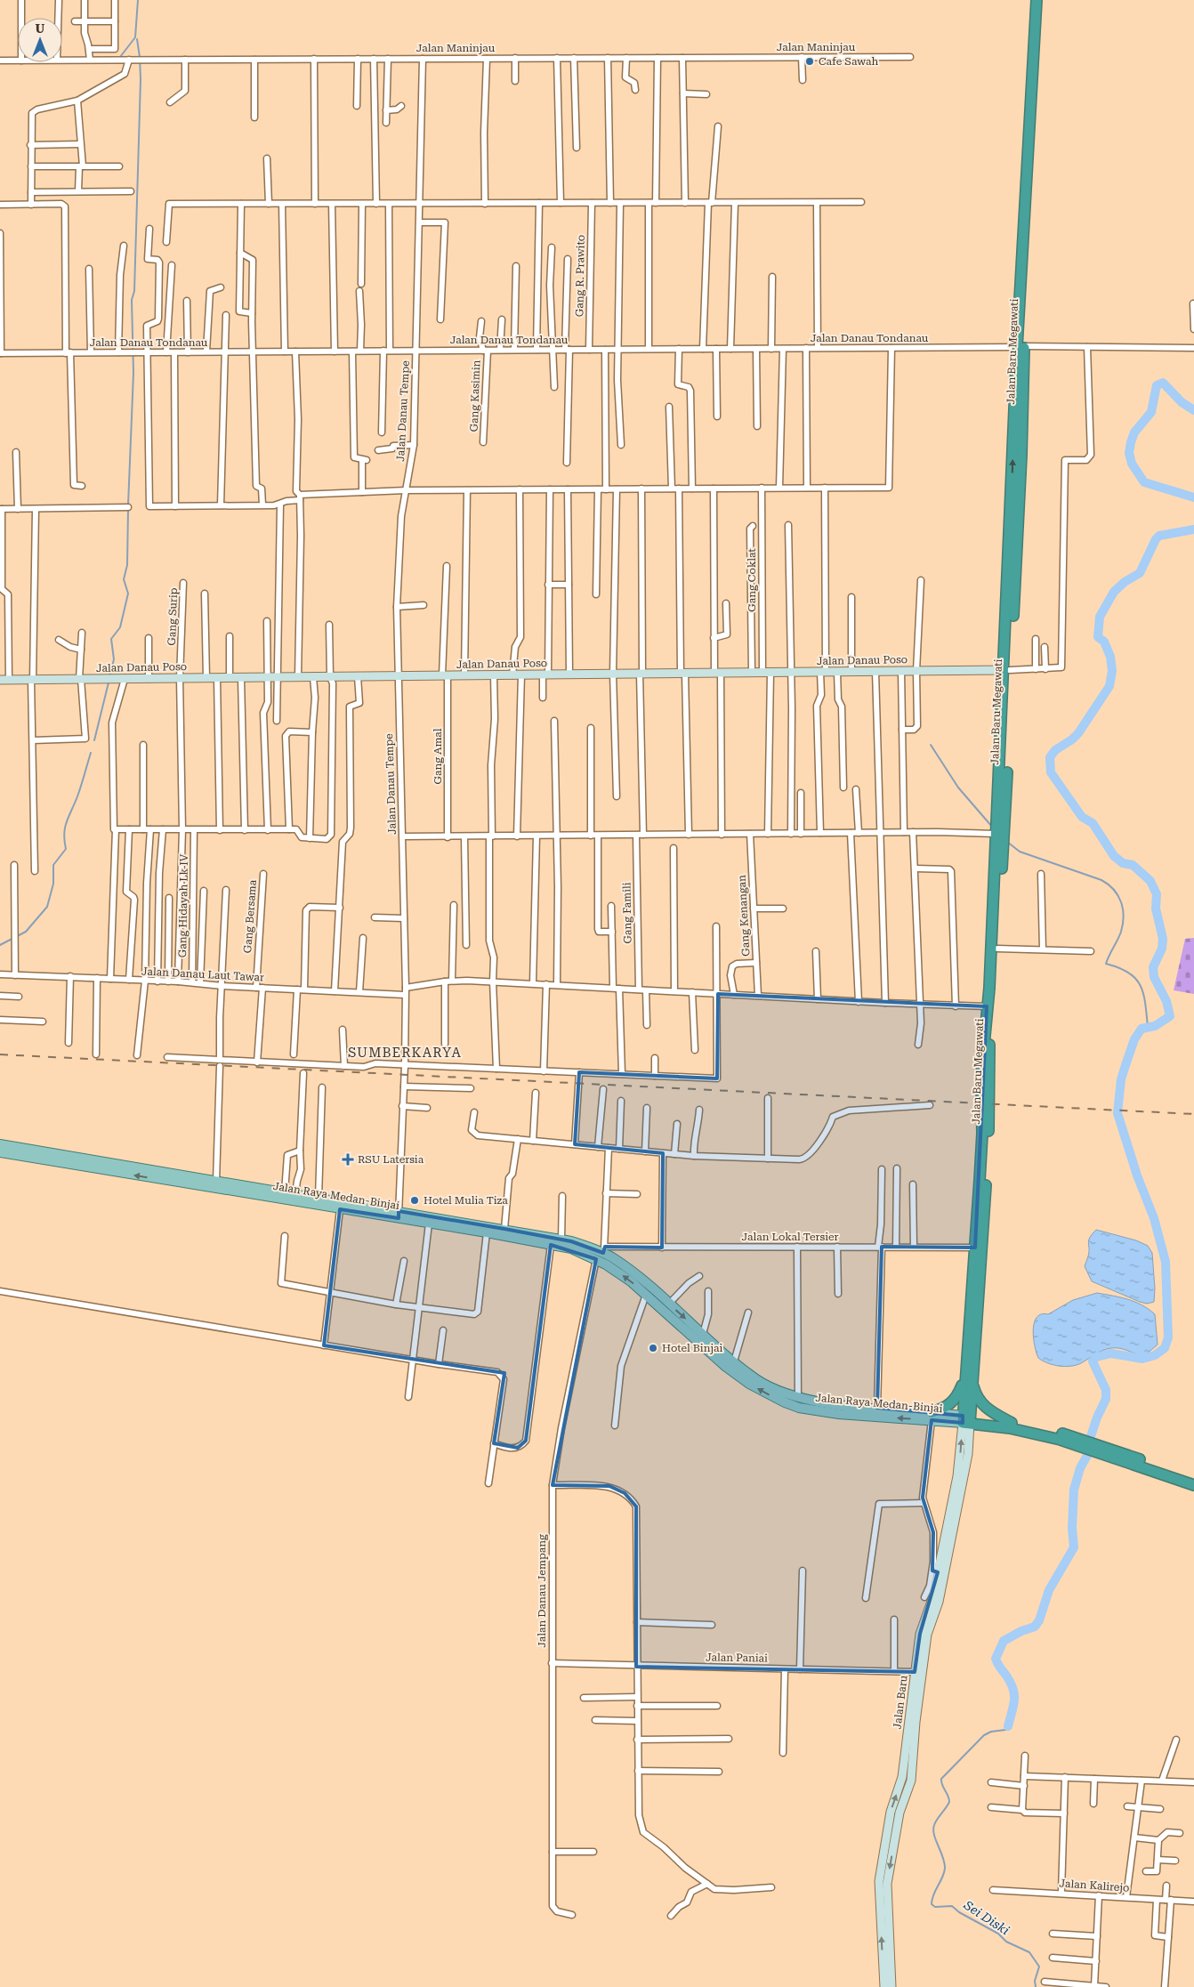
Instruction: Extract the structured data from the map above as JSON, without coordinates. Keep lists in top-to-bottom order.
{
  "streets": {
    "highway": ["Jalan Baru Megawati", "Jalan Raya Medan-Binjai"],
    "street": [
      "Jalan Maninjau",
      "Gang R. Prawito",
      "Jalan Danau Tondanau",
      "Gang Kasimin",
      "Jalan Danau Tempe",
      "Gang Coklat",
      "Gang Surip",
      "Jalan Danau Poso",
      "Gang Amal",
      "Gang Hidayah Lk IV",
      "Gang Famili",
      "Gang Kenangan",
      "Gang Bersama",
      "Jalan Danau Laut Tawar",
      "Jalan Lokal Tersier",
      "Jalan Danau Jempang",
      "Jalan Paniai",
      "Jalan Baru",
      "Jalan Kalirejo"
    ]
  },
  "crossings": [
    ["Jalan Maninjau", "Jalan Danau Tempe"],
    ["Gang R. Prawito", "Jalan Danau Tondanau"],
    ["Jalan Danau Tondanau", "Jalan Baru Megawati"],
    ["Jalan Danau Tondanau", "Gang Kasimin"],
    ["Jalan Danau Tondanau", "Jalan Danau Tempe"],
    ["Jalan Danau Tondanau", "Jalan Danau Poso"],
    ["Jalan Baru Megawati", "Jalan Danau Poso"],
    ["Jalan Baru Megawati", "Jalan Raya Medan-Binjai"],
    ["Jalan Baru Megawati", "Jalan Lokal Tersier"],
    ["Jalan Baru Megawati", "Jalan Baru"],
    ["Jalan Danau Tempe", "Jalan Danau Poso"],
    ["Jalan Danau Tempe", "Jalan Danau Laut Tawar"],
    ["Jalan Danau Tempe", "Jalan Raya Medan-Binjai"],
    ["Gang Coklat", "Jalan Danau Poso"],
    ["Gang Surip", "Jalan Danau Poso"],
    ["Gang Surip", "Jalan Danau Laut Tawar"],
    ["Jalan Danau Poso", "Gang Amal"],
    ["Gang Hidayah Lk IV", "Jalan Danau Laut Tawar"],
    ["Gang Bersama", "Jalan Danau Laut Tawar"],
    ["Jalan Raya Medan-Binjai", "Jalan Lokal Tersier"],
    ["Jalan Raya Medan-Binjai", "Jalan Danau Jempang"],
    ["Jalan Raya Medan-Binjai", "Jalan Baru"],
    ["Jalan Lokal Tersier", "Jalan Danau Jempang"],
    ["Jalan Danau Jempang", "Jalan Paniai"],
    ["Jalan Paniai", "Jalan Baru"]
  ],
  "districts": ["SUMBERKARYA"],
  "water": ["Sei Diski"],
  "places": {
    "other": ["Cafe Sawah", "Hotel Mulia Tiza", "Hotel Binjai"],
    "health": ["RSU Latersia"]
  },
  "north": "top"
}
